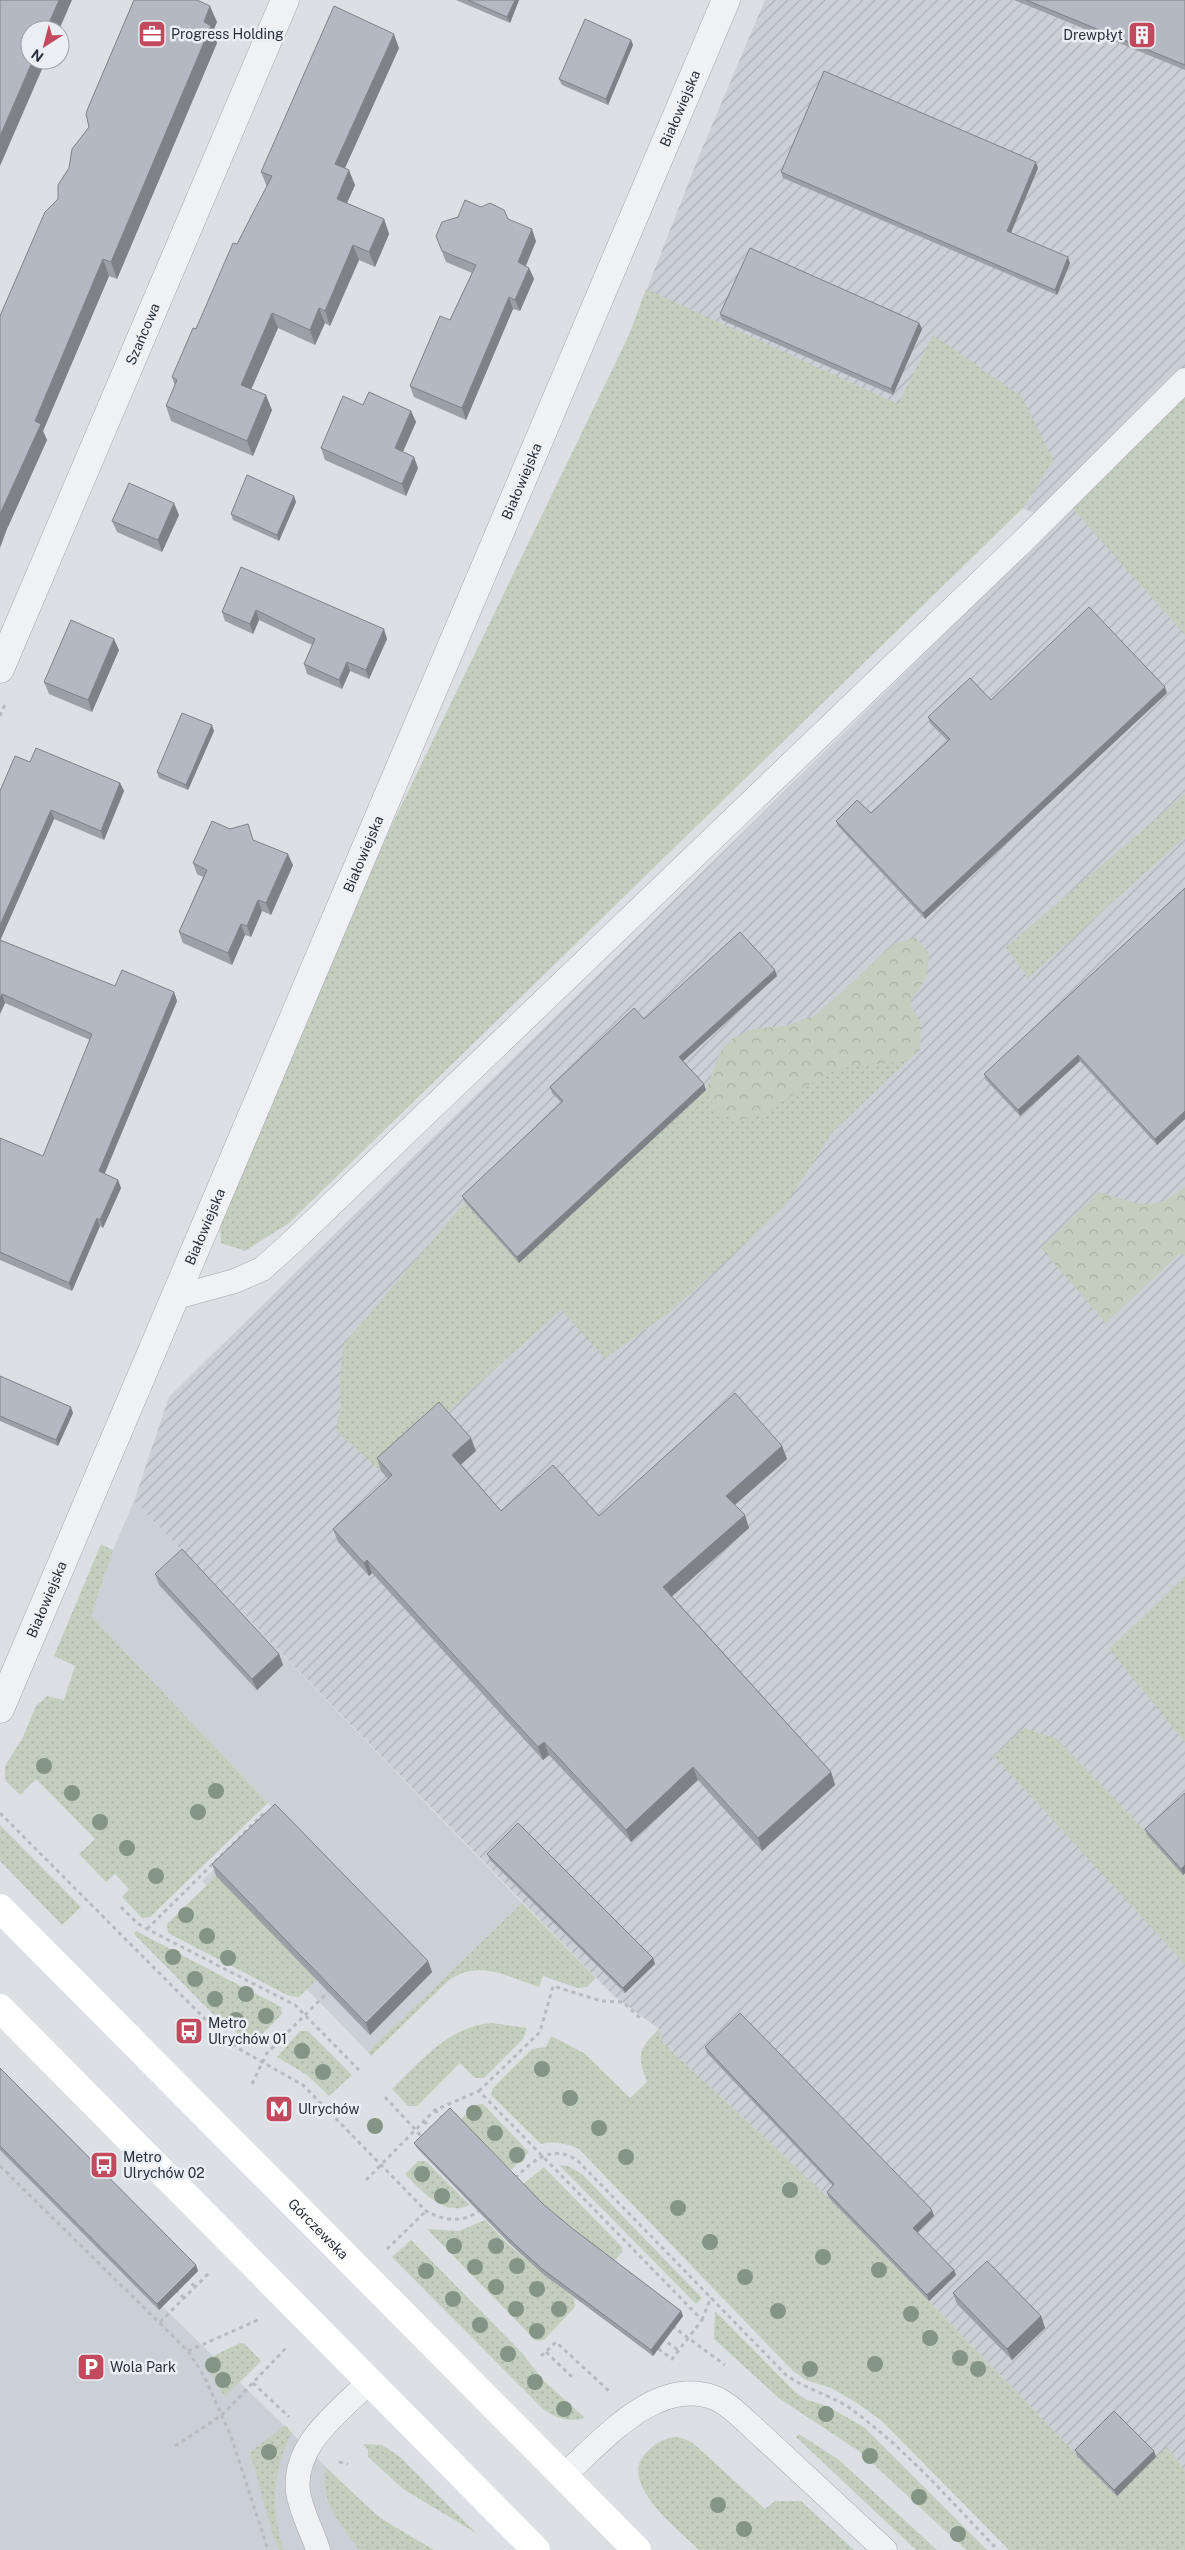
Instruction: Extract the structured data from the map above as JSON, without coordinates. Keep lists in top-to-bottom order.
{
  "streets": {
    "main road": ["Górczewska"],
    "street": ["Białowiejska", "Szańcowa"]
  },
  "places": {
    "office": ["Progress Holding"],
    "building": ["Drewpłyt"],
    "bus stop": ["Metro Ulrychów 01", "Metro Ulrychów 02"],
    "metro station": ["Ulrychów"],
    "parking": ["Wola Park"]
  },
  "north": "bottom left"
}
